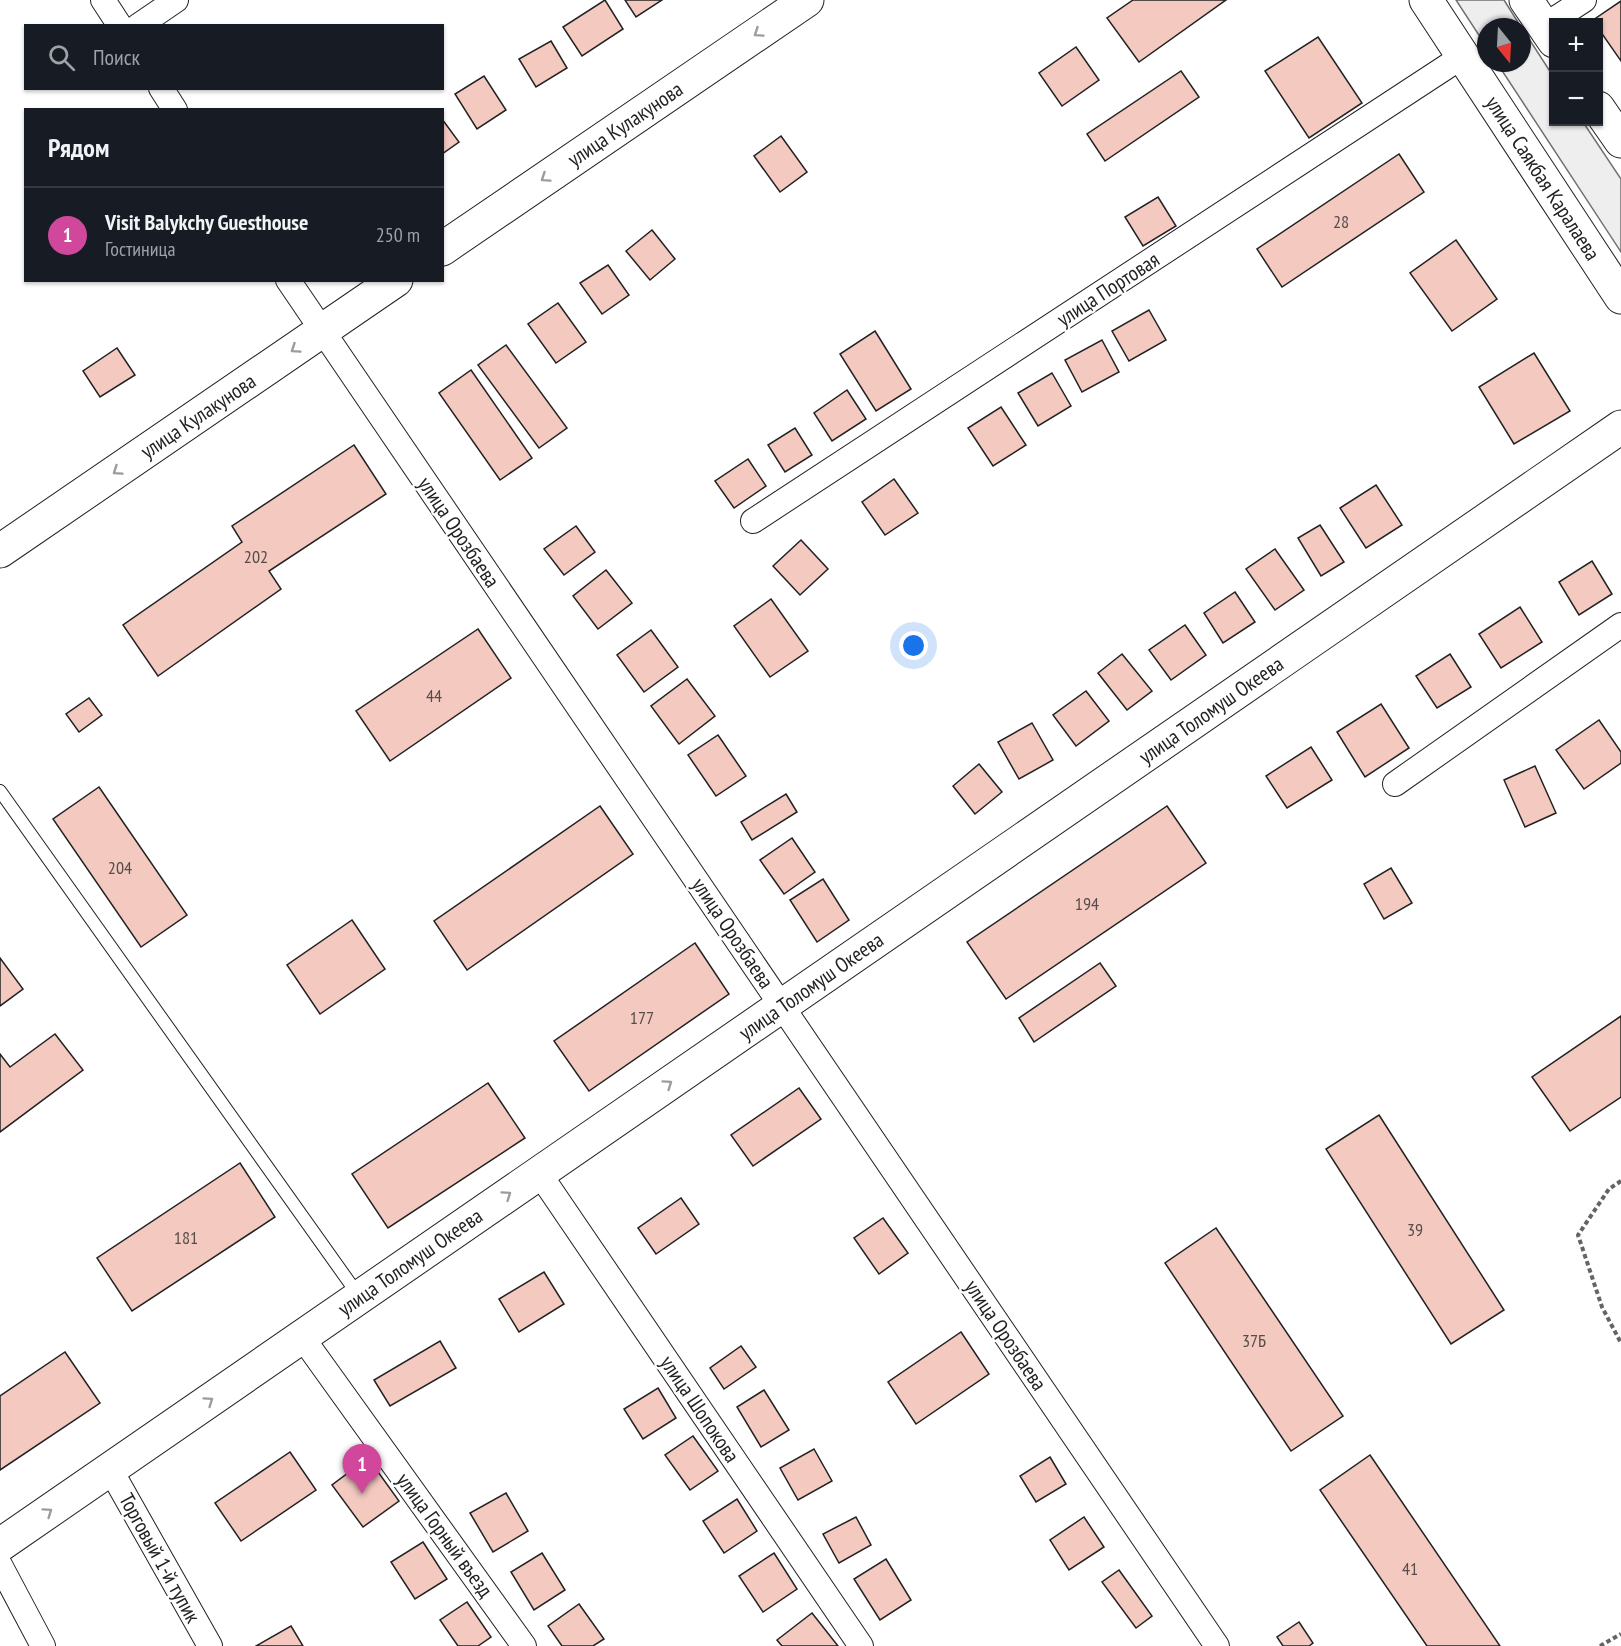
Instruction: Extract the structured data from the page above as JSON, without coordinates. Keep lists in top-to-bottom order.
{
  "streets": {
    "street": [
      "улица Кулакунова",
      "улица Саякбая Каралаева",
      "улица Портовая",
      "улица Орозбаева",
      "улица Толомуш Океева",
      "улица Шопокова",
      "улица Горный въезд",
      "Торговый 1-й тупик"
    ]
  },
  "crossings": [
    ["улица Кулакунова", "улица Орозбаева"],
    ["улица Саякбая Каралаева", "улица Портовая"],
    ["улица Орозбаева", "улица Толомуш Океева"],
    ["улица Толомуш Океева", "улица Шопокова"],
    ["улица Толомуш Океева", "улица Горный въезд"],
    ["улица Толомуш Океева", "Торговый 1-й тупик"]
  ],
  "one_way": ["улица Кулакунова", "улица Толомуш Океева"],
  "house_numbers": [
    "28",
    "202",
    "44",
    "204",
    "194",
    "177",
    "39",
    "181",
    "37Б",
    "41"
  ],
  "north": "bottom",
  "page": {
    "map_buttons": ["+", "−"],
    "search": "Поиск",
    "heading": "Рядом",
    "list": [
      {
        "mark": "1",
        "name": "Visit Balykchy Guesthouse",
        "note": "Гостиница",
        "value": "250 m"
      }
    ],
    "pins": "1"
  }
}
